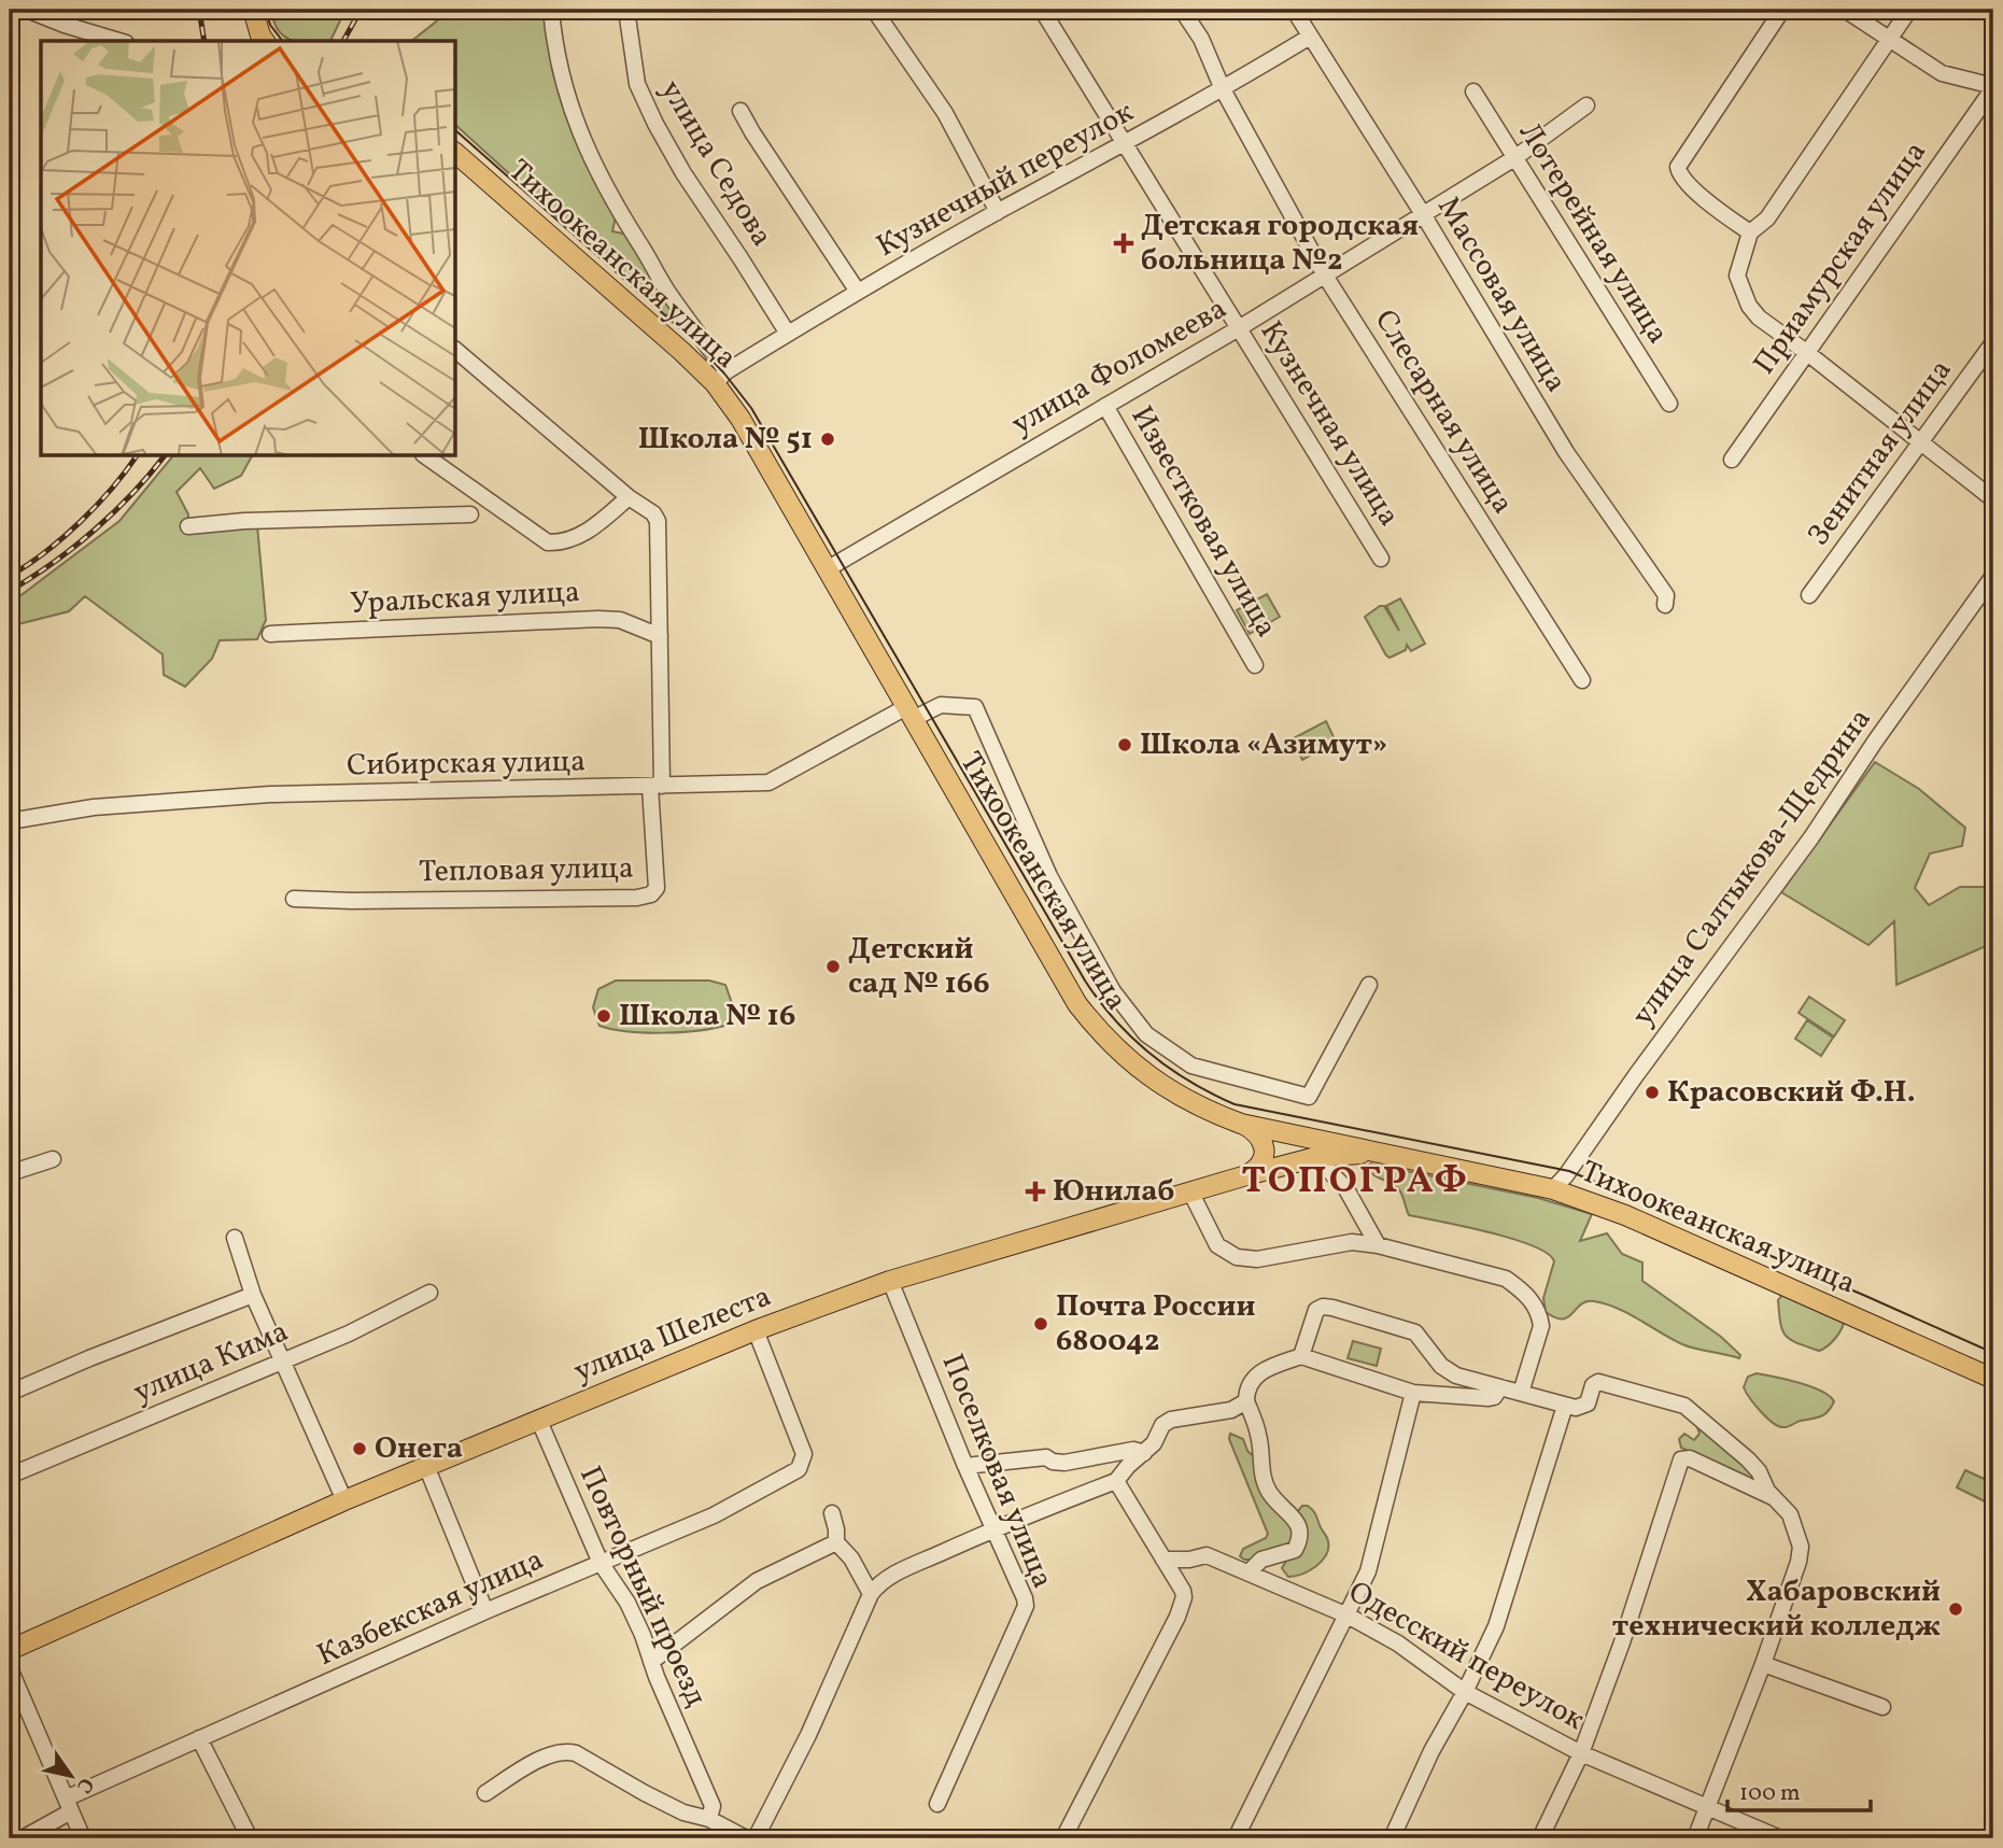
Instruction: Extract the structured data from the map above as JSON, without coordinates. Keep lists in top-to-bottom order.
{
  "streets": {
    "main road": ["Тихоокеанская улица", "улица Шелеста"],
    "street": [
      "улица Седова",
      "Кузнечный переулок",
      "Лотерейная улица",
      "Приамурская улица",
      "Массовая улица",
      "улица Фоломеева",
      "Слесарная улица",
      "Кузнечная улица",
      "Зенитная улица",
      "Известковая улица",
      "Уральская улица",
      "Сибирская улица",
      "улица Салтыкова-Щедрина",
      "Тепловая улица",
      "улица Кима",
      "Поселковая улица",
      "Повторный проезд",
      "Казбекская улица",
      "Одесский переулок"
    ]
  },
  "crossings": [
    ["улица Седова", "Кузнечный переулок"],
    ["Кузнечный переулок", "Тихоокеанская улица"],
    ["Кузнечный переулок", "Массовая улица"],
    ["Кузнечный переулок", "Слесарная улица"],
    ["Кузнечный переулок", "Кузнечная улица"],
    ["Лотерейная улица", "улица Фоломеева"],
    ["Тихоокеанская улица", "улица Фоломеева"],
    ["Тихоокеанская улица", "Сибирская улица"],
    ["Тихоокеанская улица", "улица Салтыкова-Щедрина"],
    ["Тихоокеанская улица", "улица Шелеста"],
    ["Массовая улица", "улица Фоломеева"],
    ["улица Фоломеева", "Слесарная улица"],
    ["улица Фоломеева", "Кузнечная улица"],
    ["улица Фоломеева", "Известковая улица"],
    ["Сибирская улица", "Тепловая улица"],
    ["улица Шелеста", "Поселковая улица"],
    ["улица Шелеста", "Повторный проезд"],
    ["улица Шелеста", "Казбекская улица"],
    ["Повторный проезд", "Казбекская улица"]
  ],
  "districts": ["ТОПОГРАФ"],
  "places": {
    "health": ["Детская городская больница №2", "Юнилаб"],
    "other": [
      "Школа № 51",
      "Школа «Азимут»",
      "Детский сад № 166",
      "Школа № 16",
      "Красовский Ф.Н.",
      "Почта России 680042",
      "Онега",
      "Хабаровский технический колледж"
    ]
  },
  "scale_bar": "100 m",
  "north": "bottom right"
}
